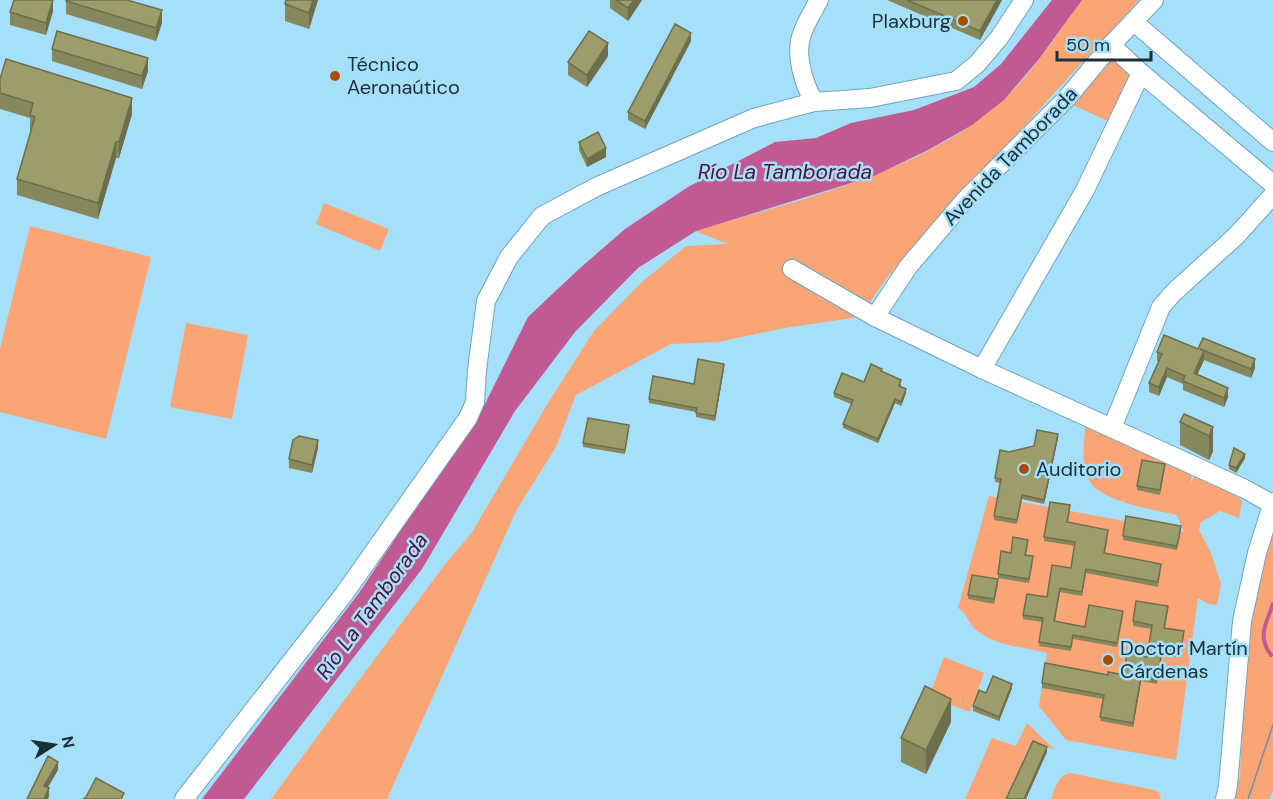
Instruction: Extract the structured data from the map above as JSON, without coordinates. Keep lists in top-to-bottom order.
{
  "streets": {
    "street": ["Avenida Tamborada"]
  },
  "water": ["Río La Tamborada"],
  "places": [
    "Plaxburg",
    "Técnico Aeronaútico",
    "Auditorio",
    "Doctor Martín Cárdenas"
  ],
  "scale_bar": "50 m",
  "north": "right"
}
